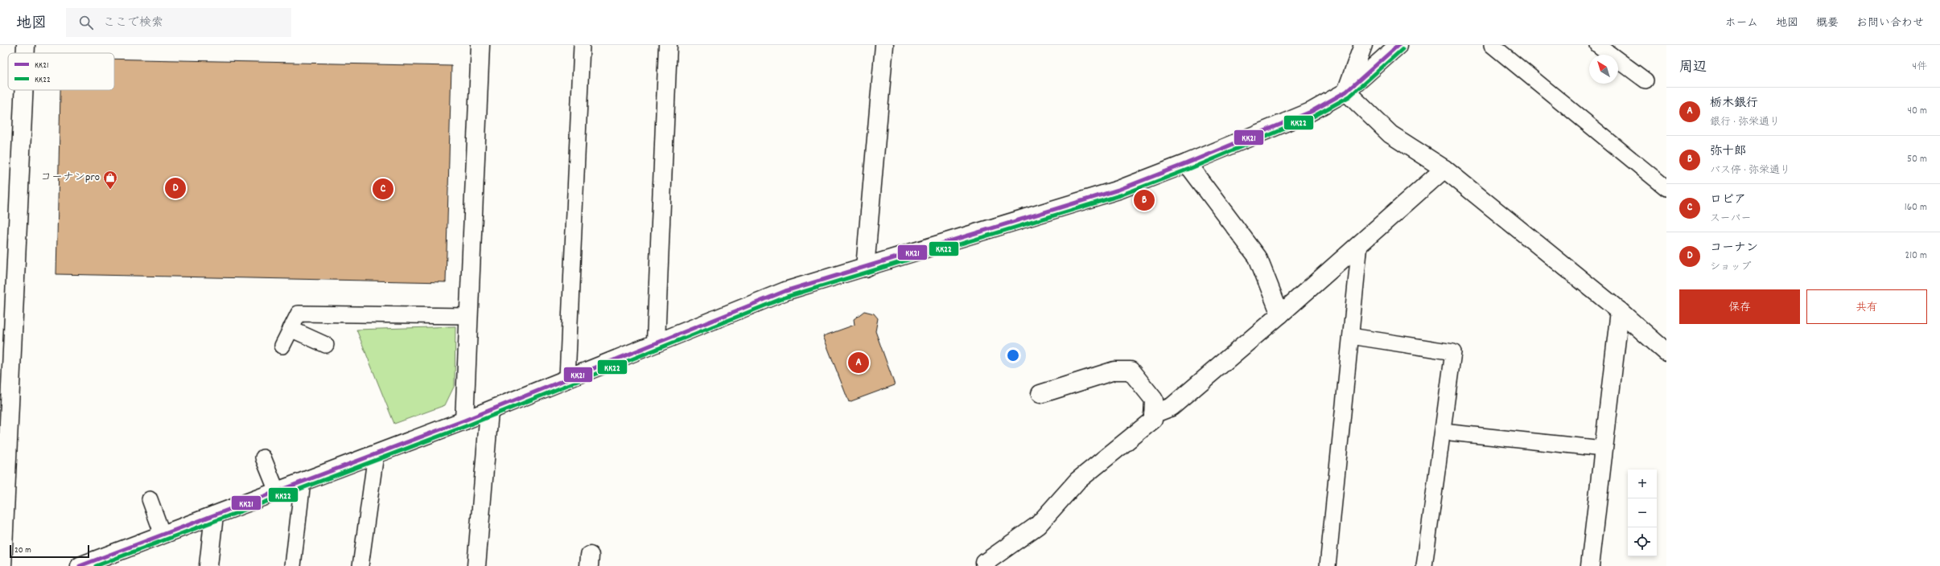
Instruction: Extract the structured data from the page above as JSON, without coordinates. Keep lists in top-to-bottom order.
{
  "places": {
    "shop": ["コーナンpro"]
  },
  "lines": ["transit line KK21", "transit line KK22"],
  "legend": ["KK21", "KK22"],
  "scale_bar": "20 m",
  "north": "top left",
  "page": {
    "header": "地図",
    "search": "ここで検索",
    "nav": [
      "ホーム",
      "地図",
      "概要",
      "お問い合わせ"
    ],
    "heading": ["周辺", "4件"],
    "list": [
      {
        "mark": "A",
        "name": "栃木銀行",
        "note": "銀行 · 弥栄通り",
        "value": "40 m"
      },
      {
        "mark": "B",
        "name": "弥十郎",
        "note": "バス停 · 弥栄通り",
        "value": "50 m"
      },
      {
        "mark": "C",
        "name": "ロピア",
        "note": "スーパー",
        "value": "160 m"
      },
      {
        "mark": "D",
        "name": "コーナン",
        "note": "ショップ",
        "value": "210 m"
      }
    ],
    "pins": [
      "D",
      "C",
      "B",
      "A"
    ],
    "buttons": ["保存", "共有"],
    "map_buttons": ["+", "−"],
    "scale": "20 m"
  }
}
